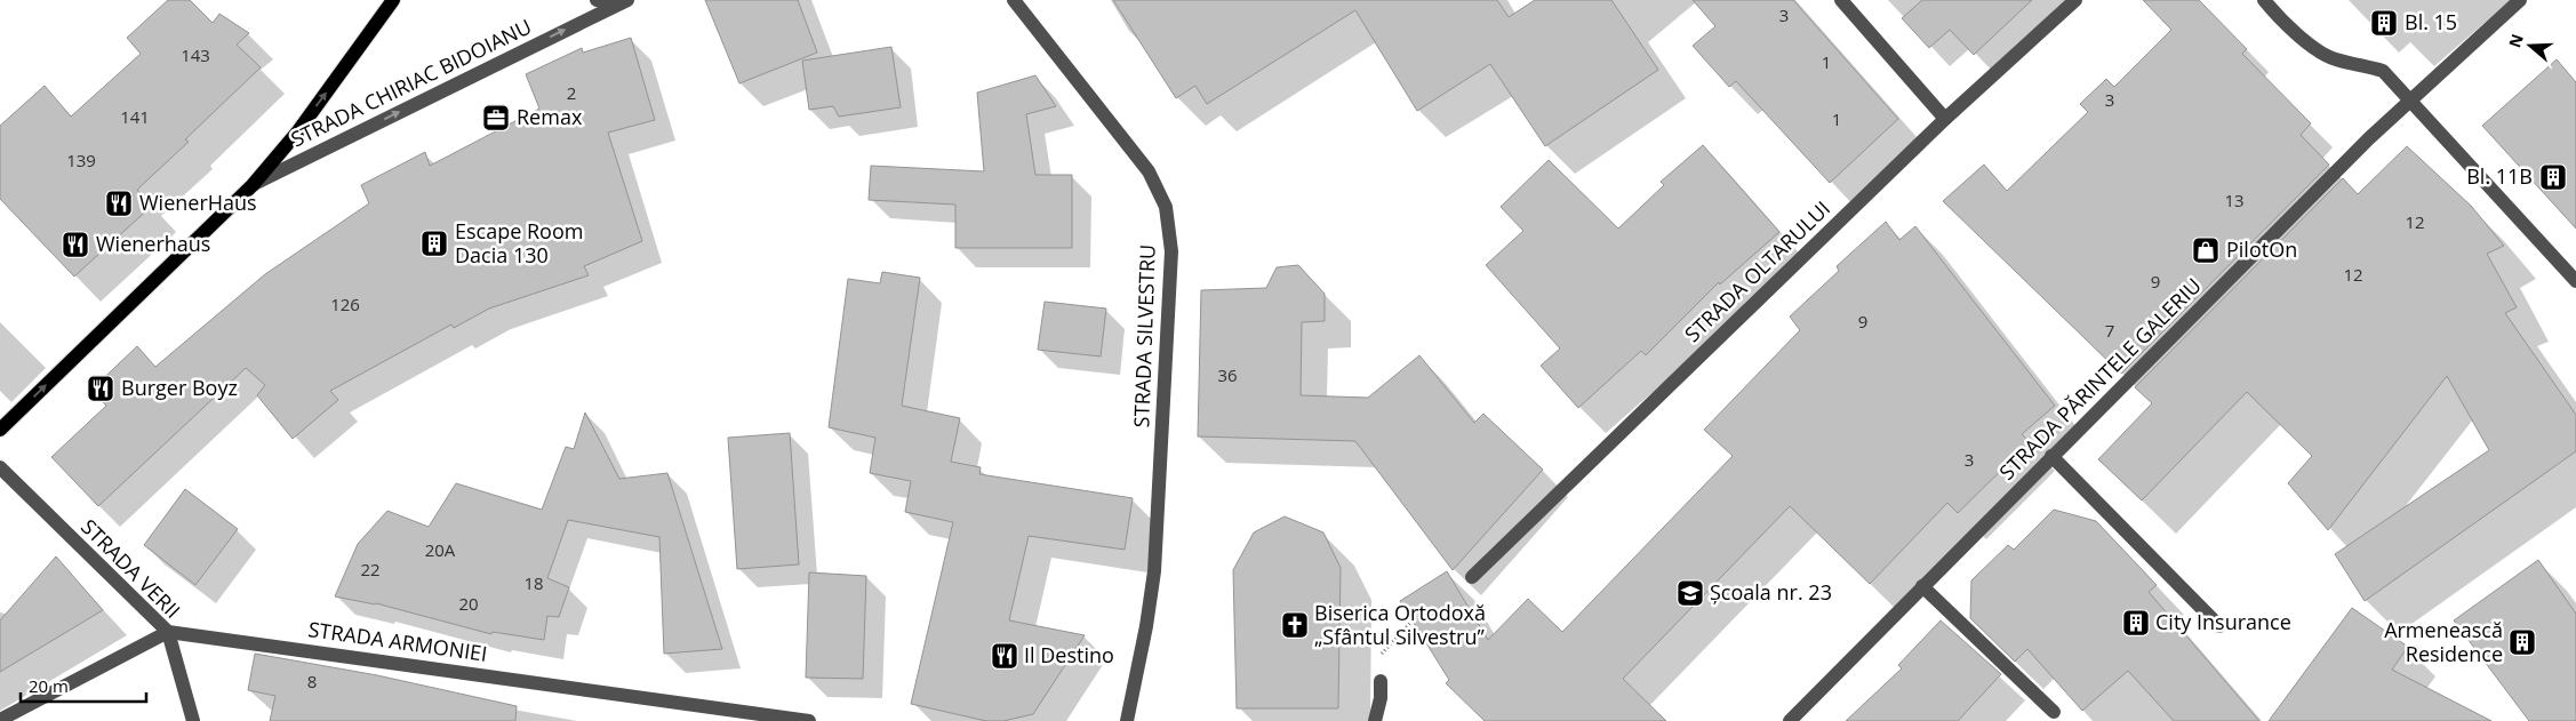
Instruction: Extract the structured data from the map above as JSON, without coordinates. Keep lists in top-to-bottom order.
{
  "streets": {
    "street": [
      "STRADA CHIRIAC BIDOIANU",
      "STRADA OLTARULUI",
      "STRADA SILVESTRU",
      "STRADA PĂRINTELE GALERIU",
      "STRADA VERII",
      "STRADA ARMONIEI"
    ]
  },
  "crossings": [
    ["STRADA VERII", "STRADA ARMONIEI"]
  ],
  "one_way": ["STRADA CHIRIAC BIDOIANU"],
  "places": {
    "building": [
      "Bl. 15",
      "Bl. 11B",
      "Escape Room Dacia 130",
      "City Insurance",
      "Armenească Residence"
    ],
    "office": ["Remax"],
    "restaurant": [
      "WienerHaus",
      "Wienerhaus",
      "Burger Boyz",
      "Il Destino"
    ],
    "shop": ["PilotOn"],
    "school or university": ["Școala nr. 23"],
    "church": ["Biserica Ortodoxă „Sfântul Silvestru”"]
  },
  "house_numbers": [
    "3",
    "143",
    "1",
    "2",
    "3",
    "141",
    "1",
    "139",
    "13",
    "12",
    "12",
    "9",
    "126",
    "9",
    "7",
    "36",
    "3",
    "20A",
    "22",
    "18",
    "20",
    "8"
  ],
  "scale_bar": "20 m",
  "north": "left"
}
